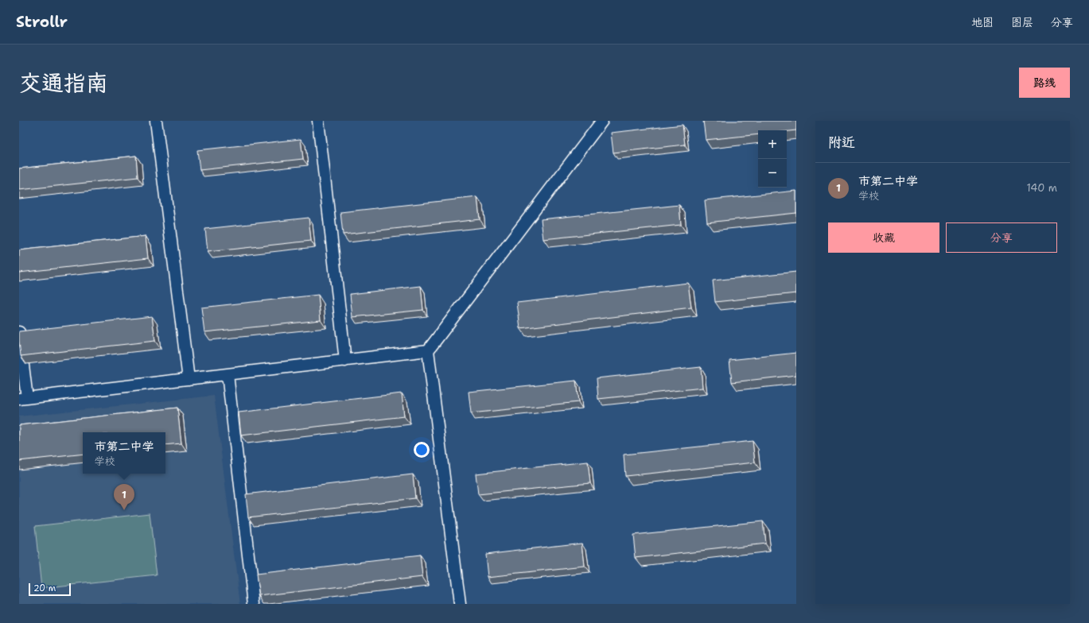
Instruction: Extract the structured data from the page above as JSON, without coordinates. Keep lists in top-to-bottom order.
{
  "scale_bar": "20 m",
  "page": {
    "header": "Strollr",
    "nav": ["地图", "图层", "分享"],
    "title": "交通指南",
    "buttons": [
      "路线",
      ["收藏", "分享"]
    ],
    "heading": "附近",
    "map_buttons": ["+", "−"],
    "list": [
      {
        "mark": "1",
        "name": "市第二中学",
        "note": "学校",
        "value": "140 m"
      }
    ],
    "popup": ["市第二中学", "学校"],
    "pins": "1",
    "scale": "20 m"
  }
}
